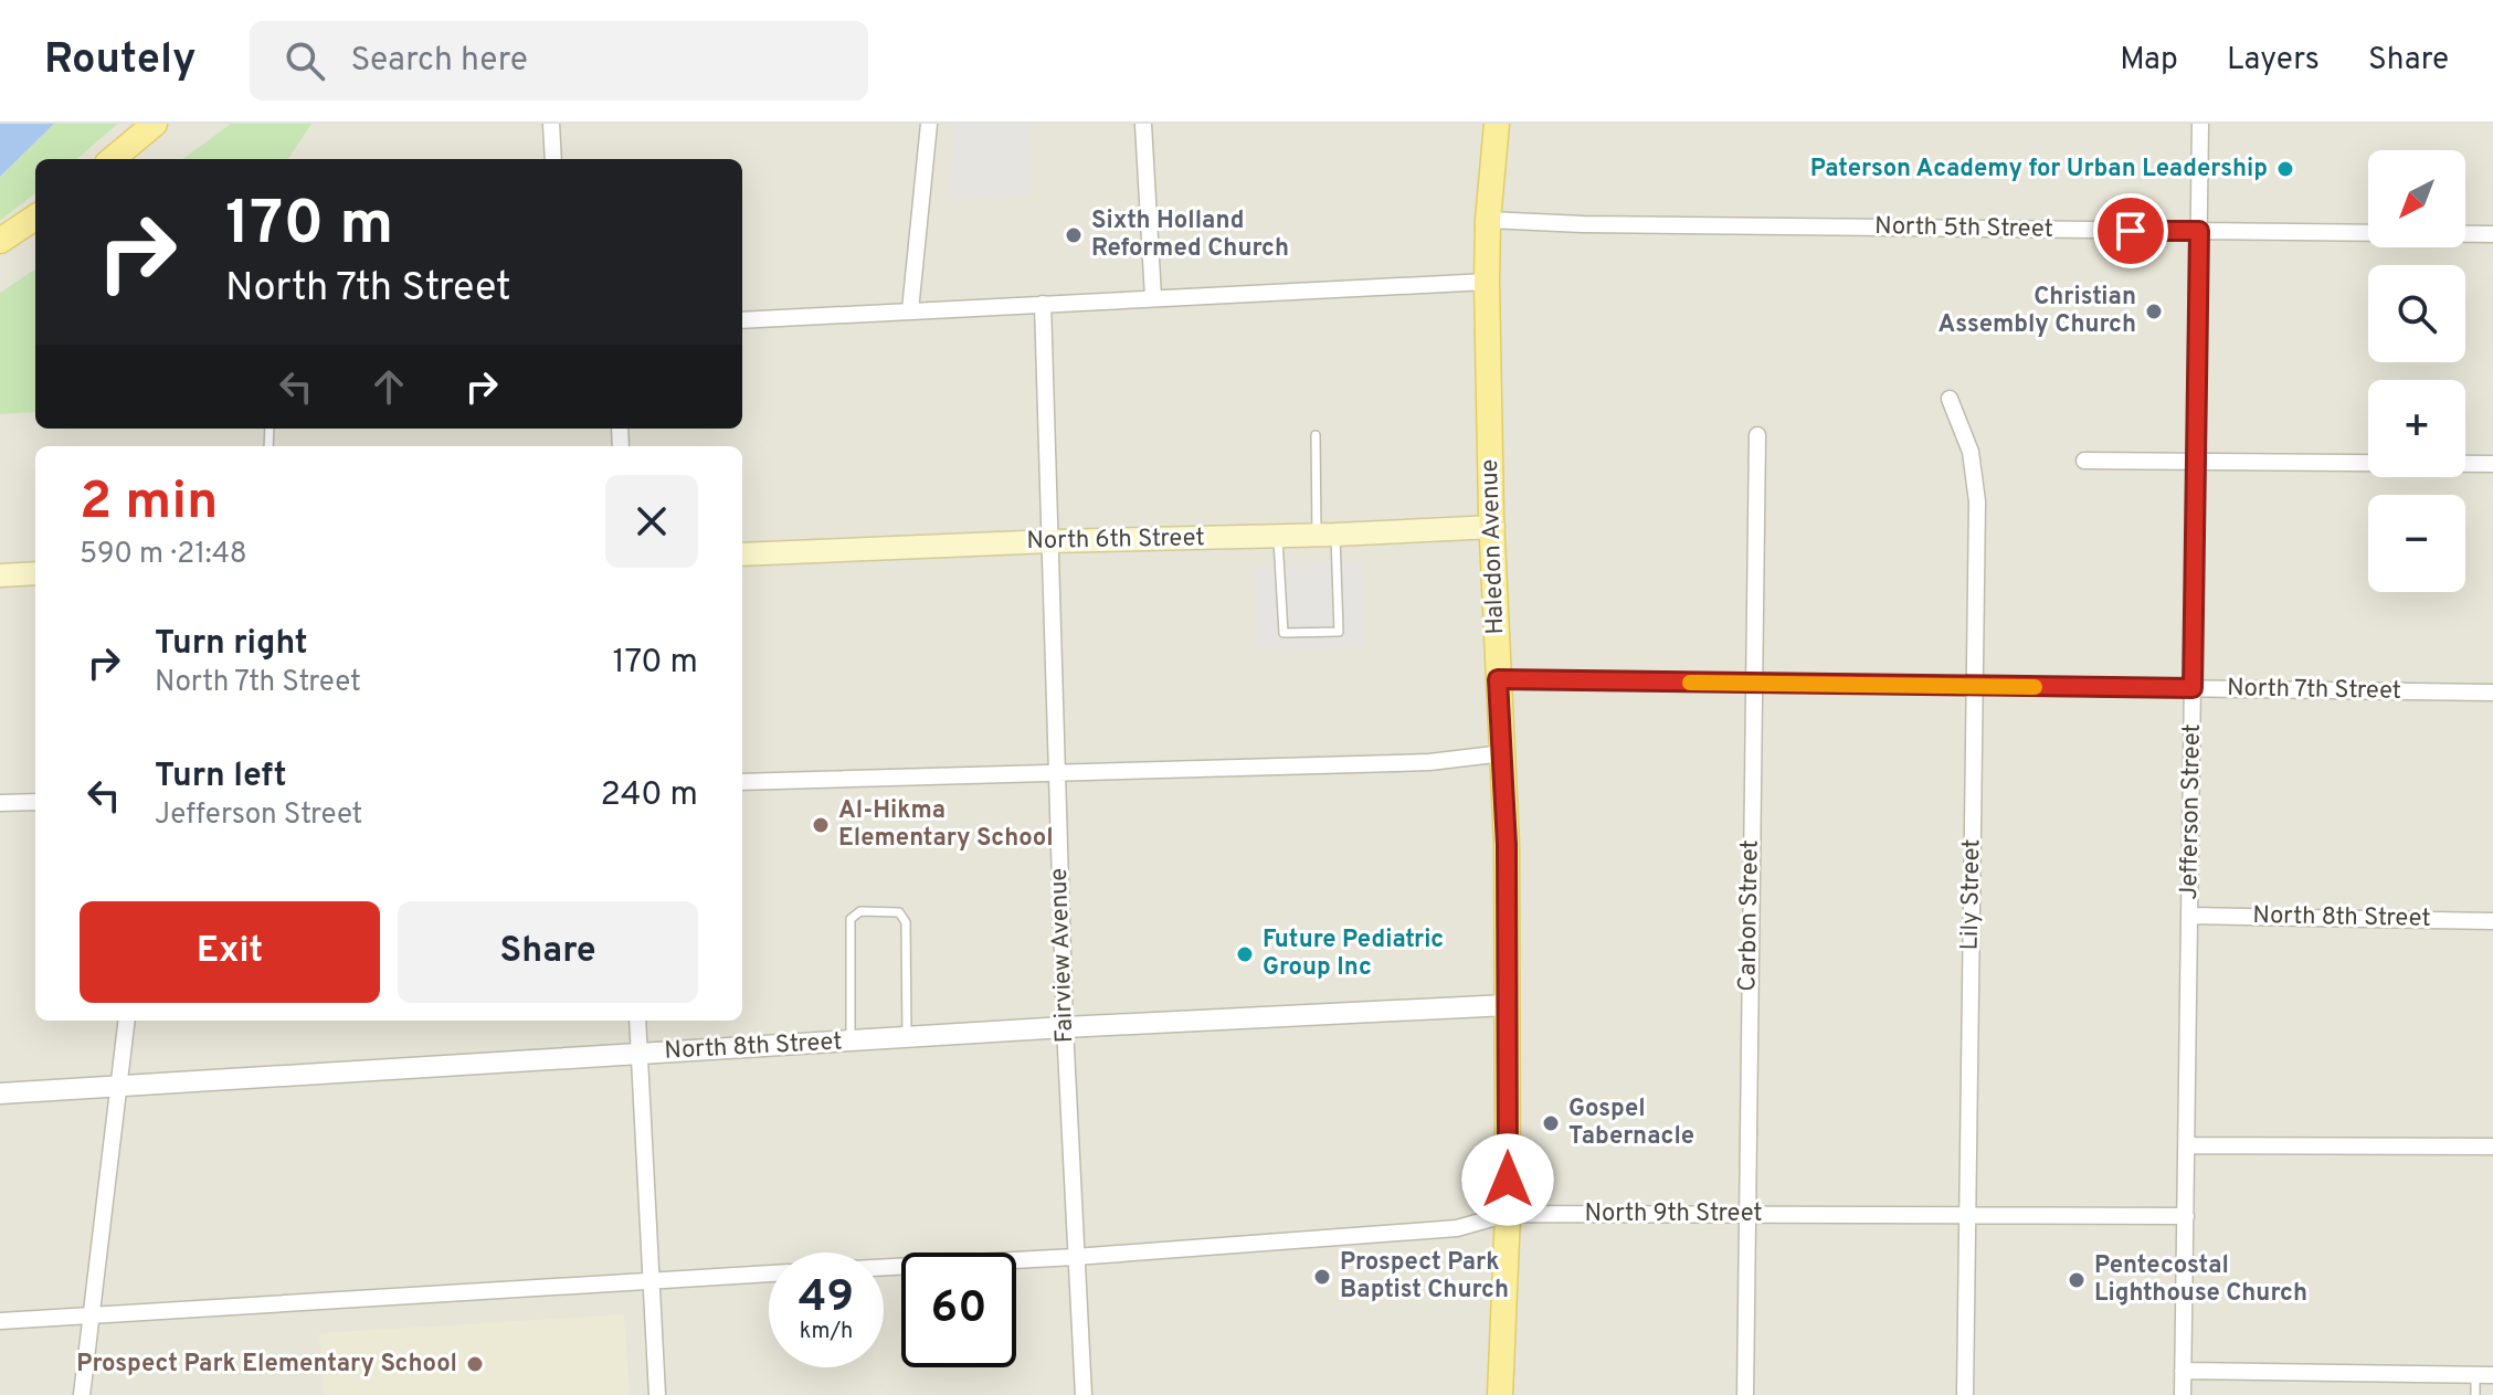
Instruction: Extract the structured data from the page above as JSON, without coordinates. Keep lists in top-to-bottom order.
{
  "streets": {
    "main road": ["North 6th Street", "Haledon Avenue"],
    "street": [
      "North 5th Street",
      "North 7th Street",
      "Jefferson Street",
      "Lily Street",
      "Carbon Street",
      "North 8th Street",
      "Fairview Avenue",
      "North 9th Street"
    ]
  },
  "crossings": [
    ["North 5th Street", "Haledon Avenue"],
    ["North 5th Street", "Jefferson Street"],
    ["North 6th Street", "Haledon Avenue"],
    ["North 6th Street", "Fairview Avenue"],
    ["Haledon Avenue", "North 7th Street"],
    ["Haledon Avenue", "North 8th Street"],
    ["Haledon Avenue", "North 9th Street"],
    ["North 7th Street", "Jefferson Street"],
    ["North 7th Street", "Lily Street"],
    ["North 7th Street", "Carbon Street"],
    ["Jefferson Street", "North 8th Street"],
    ["Jefferson Street", "North 9th Street"],
    ["Lily Street", "North 9th Street"],
    ["Carbon Street", "North 9th Street"],
    ["North 8th Street", "Fairview Avenue"],
    ["Fairview Avenue", "North 9th Street"]
  ],
  "places": [
    "Paterson Academy for Urban Leadership",
    "Sixth Holland Reformed Church",
    "Christian Assembly Church",
    "Al-Hikma Elementary School",
    "Future Pediatric Group Inc",
    "Gospel Tabernacle",
    "Prospect Park Baptist Church",
    "Pentecostal Lighthouse Church",
    "Prospect Park Elementary School"
  ],
  "north": "bottom left",
  "page": {
    "header": "Routely",
    "search": "Search here",
    "nav": ["Map", "Layers", "Share"],
    "map_buttons": ["+", "−"],
    "turn": ["170 m", "North 7th Street"],
    "heading": ["2 min", "590 m · 21:48"],
    "list": [
      {
        "name": "Turn right",
        "note": "North 7th Street",
        "value": "170 m"
      },
      {
        "name": "Turn left",
        "note": "Jefferson Street",
        "value": "240 m"
      }
    ],
    "buttons": ["Exit", "Share"],
    "speed": "49 km/h",
    "limit": "60"
  }
}
